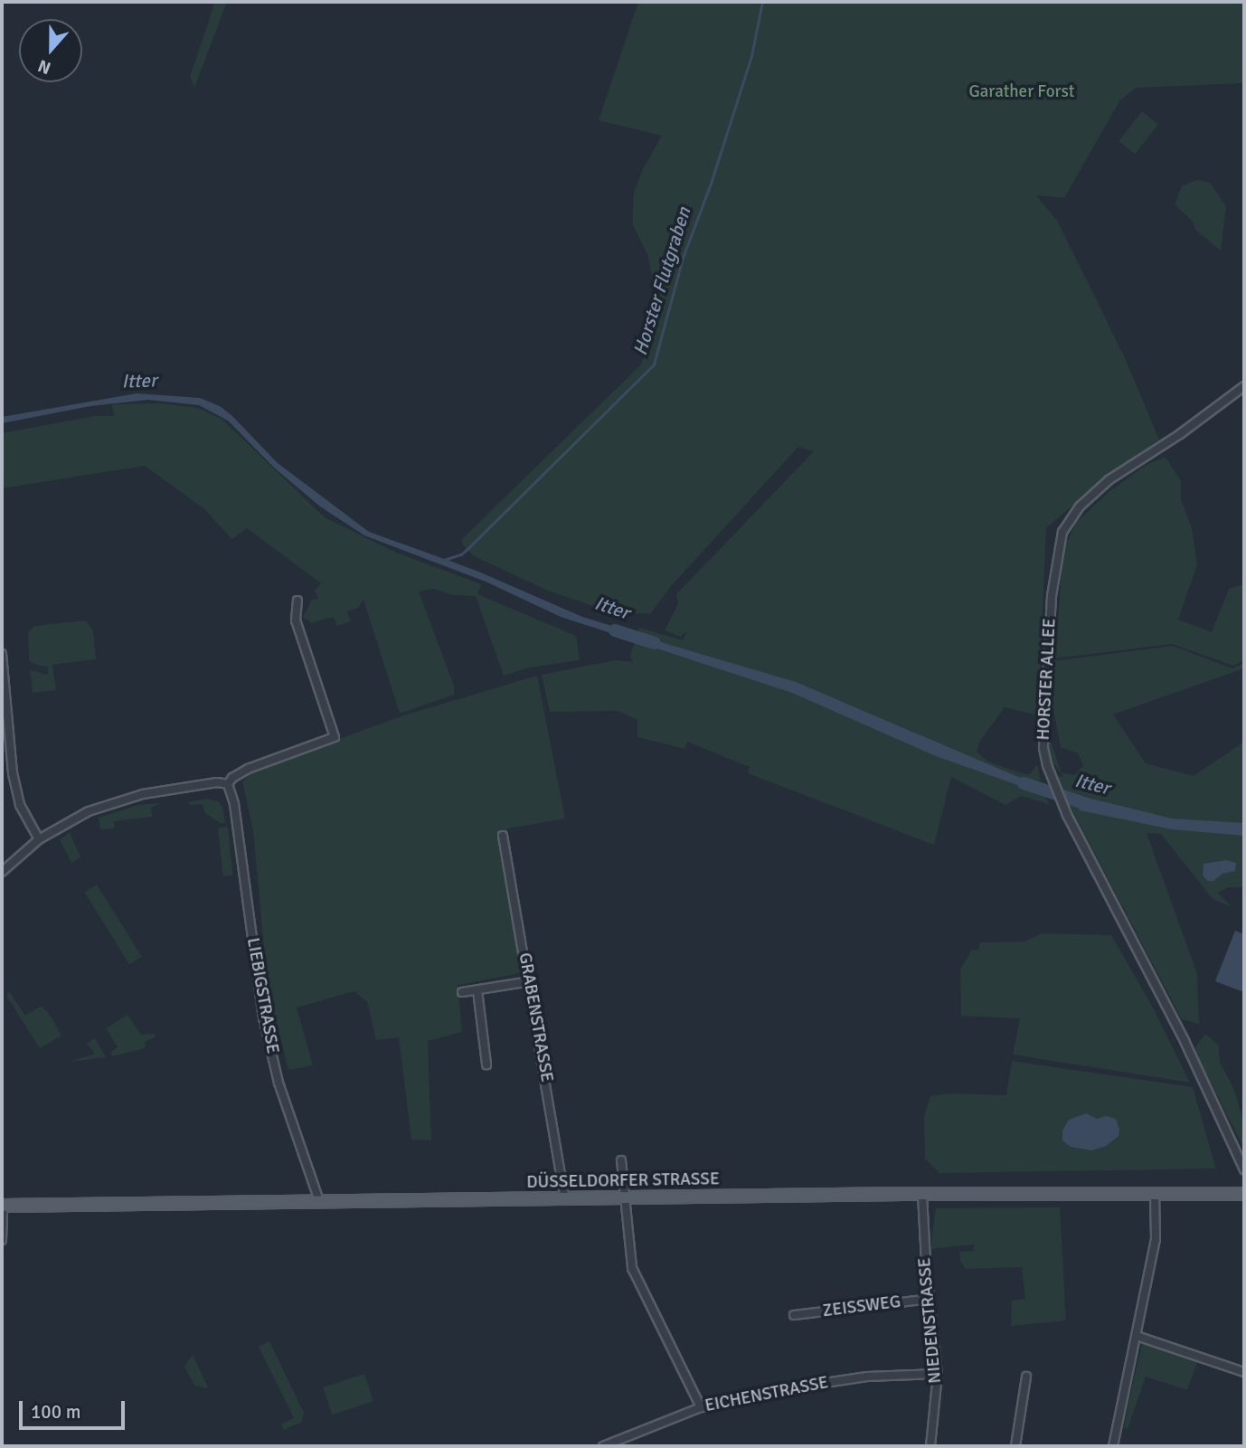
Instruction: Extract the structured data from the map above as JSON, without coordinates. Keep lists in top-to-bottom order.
{
  "streets": {
    "main road": ["DÜSSELDORFER STRASSE"],
    "street": [
      "HORSTER ALLEE",
      "LIEBIGSTRASSE",
      "GRABENSTRASSE",
      "ZEISSWEG",
      "NIEDENSTRASSE",
      "EICHENSTRASSE"
    ]
  },
  "crossings": [
    ["LIEBIGSTRASSE", "DÜSSELDORFER STRASSE"],
    ["GRABENSTRASSE", "DÜSSELDORFER STRASSE"],
    ["DÜSSELDORFER STRASSE", "NIEDENSTRASSE"],
    ["ZEISSWEG", "NIEDENSTRASSE"],
    ["NIEDENSTRASSE", "EICHENSTRASSE"]
  ],
  "water": ["Horster Flutgraben", "Itter"],
  "parks": ["Garather Forst"],
  "scale_bar": "100 m",
  "north": "bottom"
}
